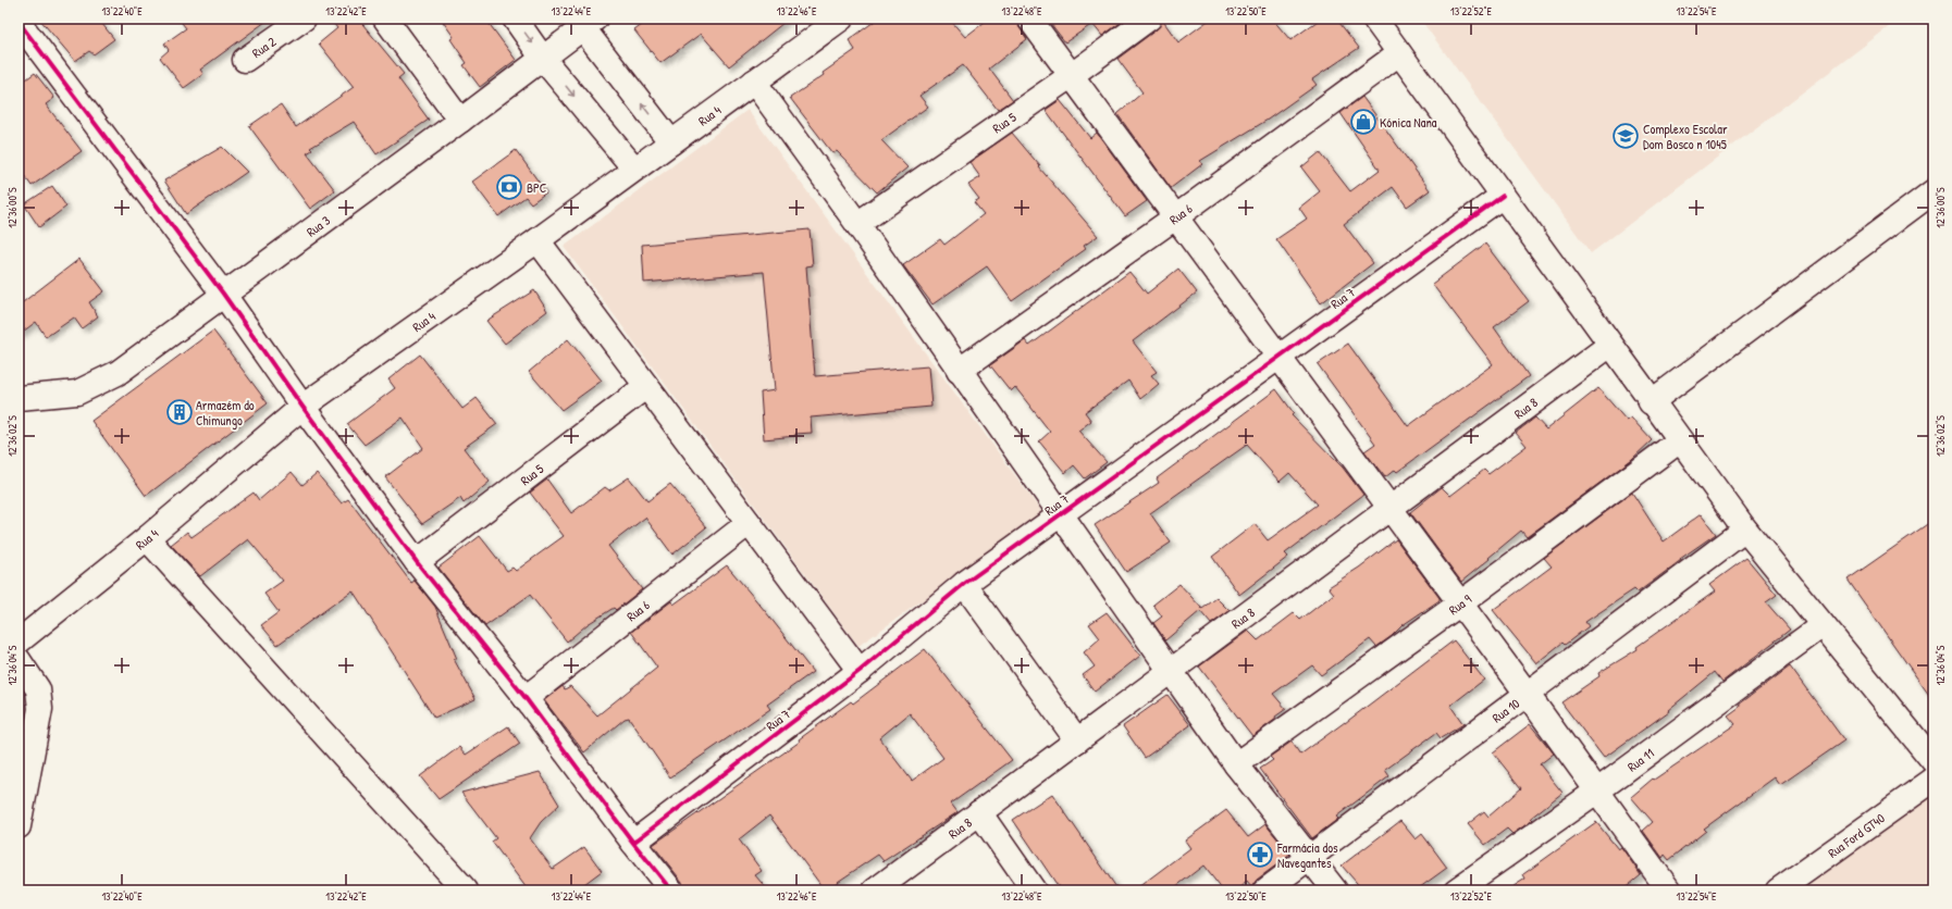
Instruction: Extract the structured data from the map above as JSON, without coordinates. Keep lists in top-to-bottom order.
{
  "streets": {
    "street": [
      "Rua 2",
      "Rua 4",
      "Rua 5",
      "Rua 6",
      "Rua 3",
      "Rua 7",
      "Rua 8",
      "Rua 9",
      "Rua 10",
      "Rua 11",
      "Rua Ford GT40"
    ]
  },
  "places": {
    "shop": ["Kónica Nana"],
    "school or university": ["Complexo Escolar Dom Bosco n 1045"],
    "bank": ["BPC"],
    "building": ["Armazém do Chimungo"],
    "pharmacy": ["Farmácia dos Navegantes"]
  },
  "coordinates": [
    "13°22'40\"E",
    "13°22'42\"E",
    "13°22'44\"E",
    "13°22'46\"E",
    "13°22'48\"E",
    "13°22'50\"E",
    "13°22'52\"E",
    "13°22'54\"E",
    "12°36'00\"S",
    "12°36'02\"S",
    "12°36'04\"S"
  ]
}
